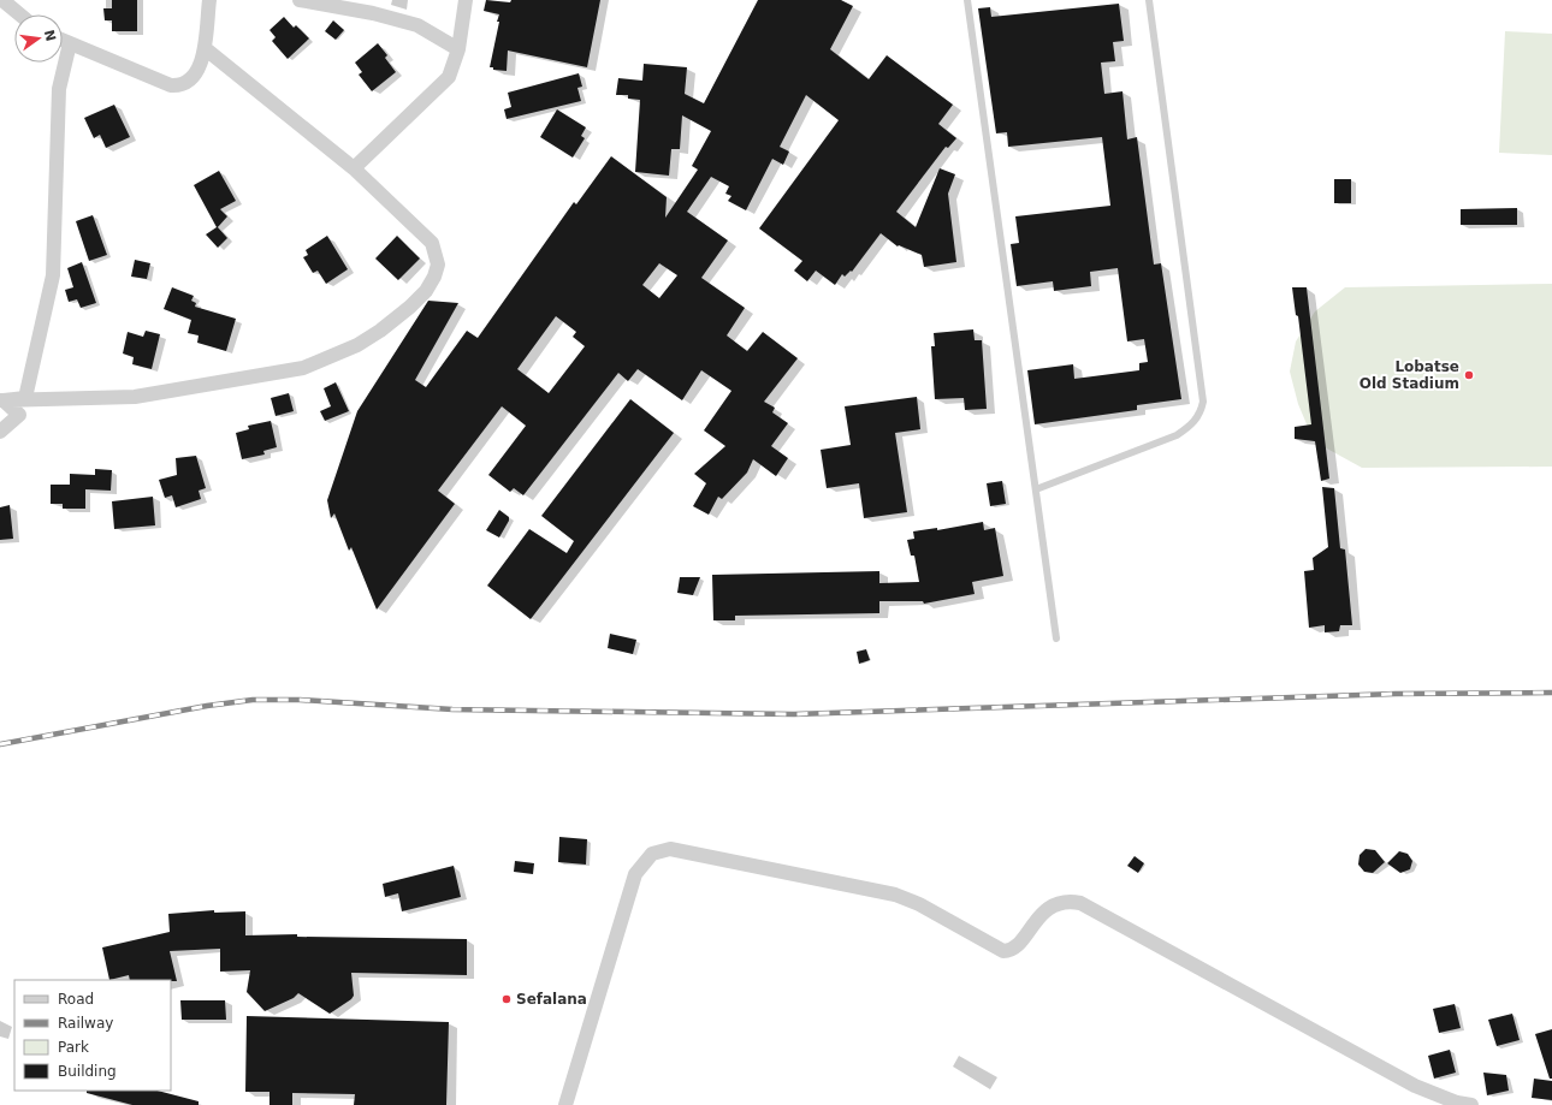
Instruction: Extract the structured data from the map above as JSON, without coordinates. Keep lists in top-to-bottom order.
{
  "places": ["Lobatse Old Stadium", "Sefalana"],
  "legend": [
    "Road",
    "Railway",
    "Park",
    "Building"
  ],
  "north": "right"
}
